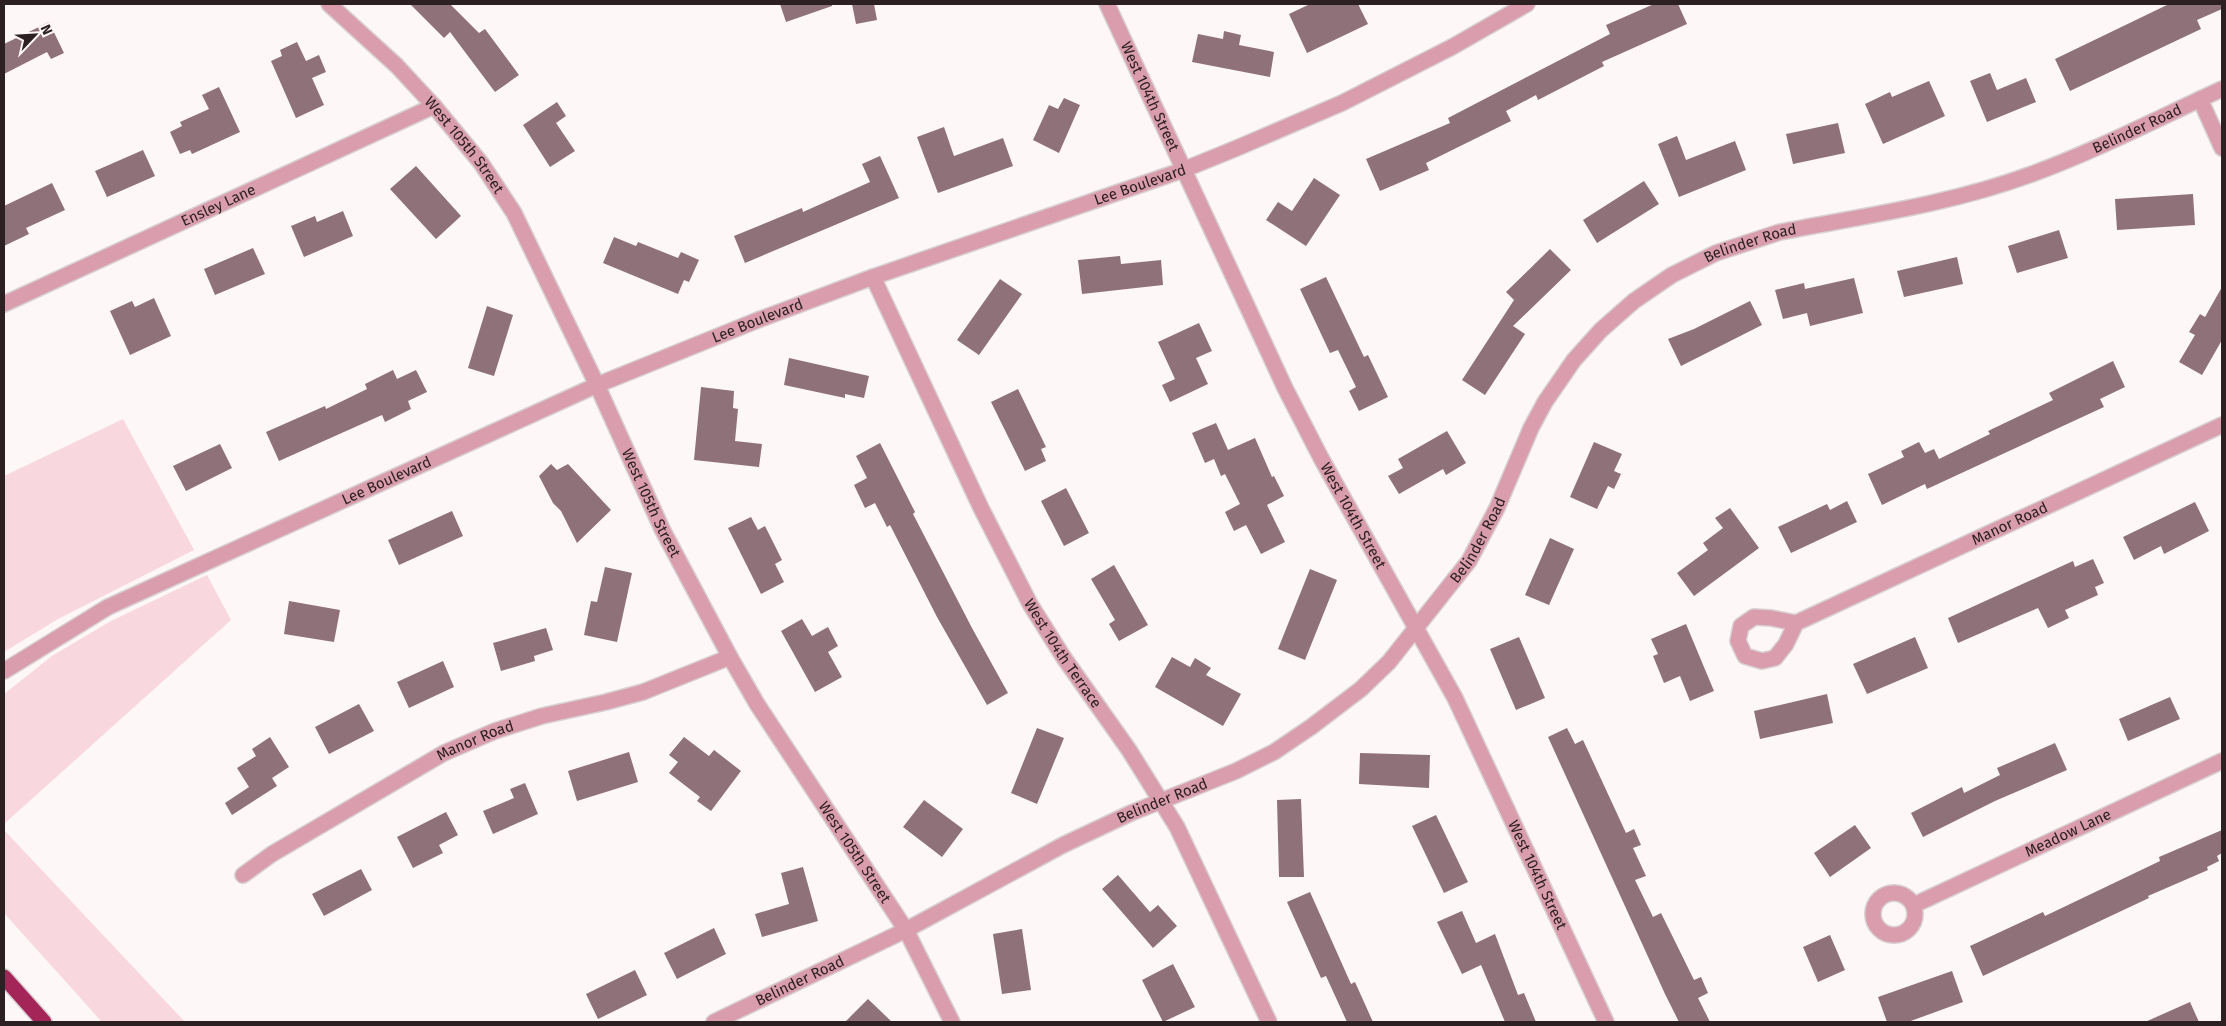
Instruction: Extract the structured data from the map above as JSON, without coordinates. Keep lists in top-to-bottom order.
{
  "streets": {
    "street": [
      "West 104th Street",
      "Belinder Road",
      "West 105th Street",
      "Lee Boulevard",
      "Ensley Lane",
      "Manor Road",
      "West 104th Terrace",
      "Meadow Lane"
    ]
  },
  "crossings": [
    ["West 104th Street", "Belinder Road"],
    ["West 104th Street", "Lee Boulevard"],
    ["Belinder Road", "West 105th Street"],
    ["Belinder Road", "West 104th Terrace"],
    ["West 105th Street", "Lee Boulevard"],
    ["West 105th Street", "Ensley Lane"],
    ["West 105th Street", "Manor Road"],
    ["Lee Boulevard", "West 104th Terrace"]
  ],
  "north": "top right"
}
